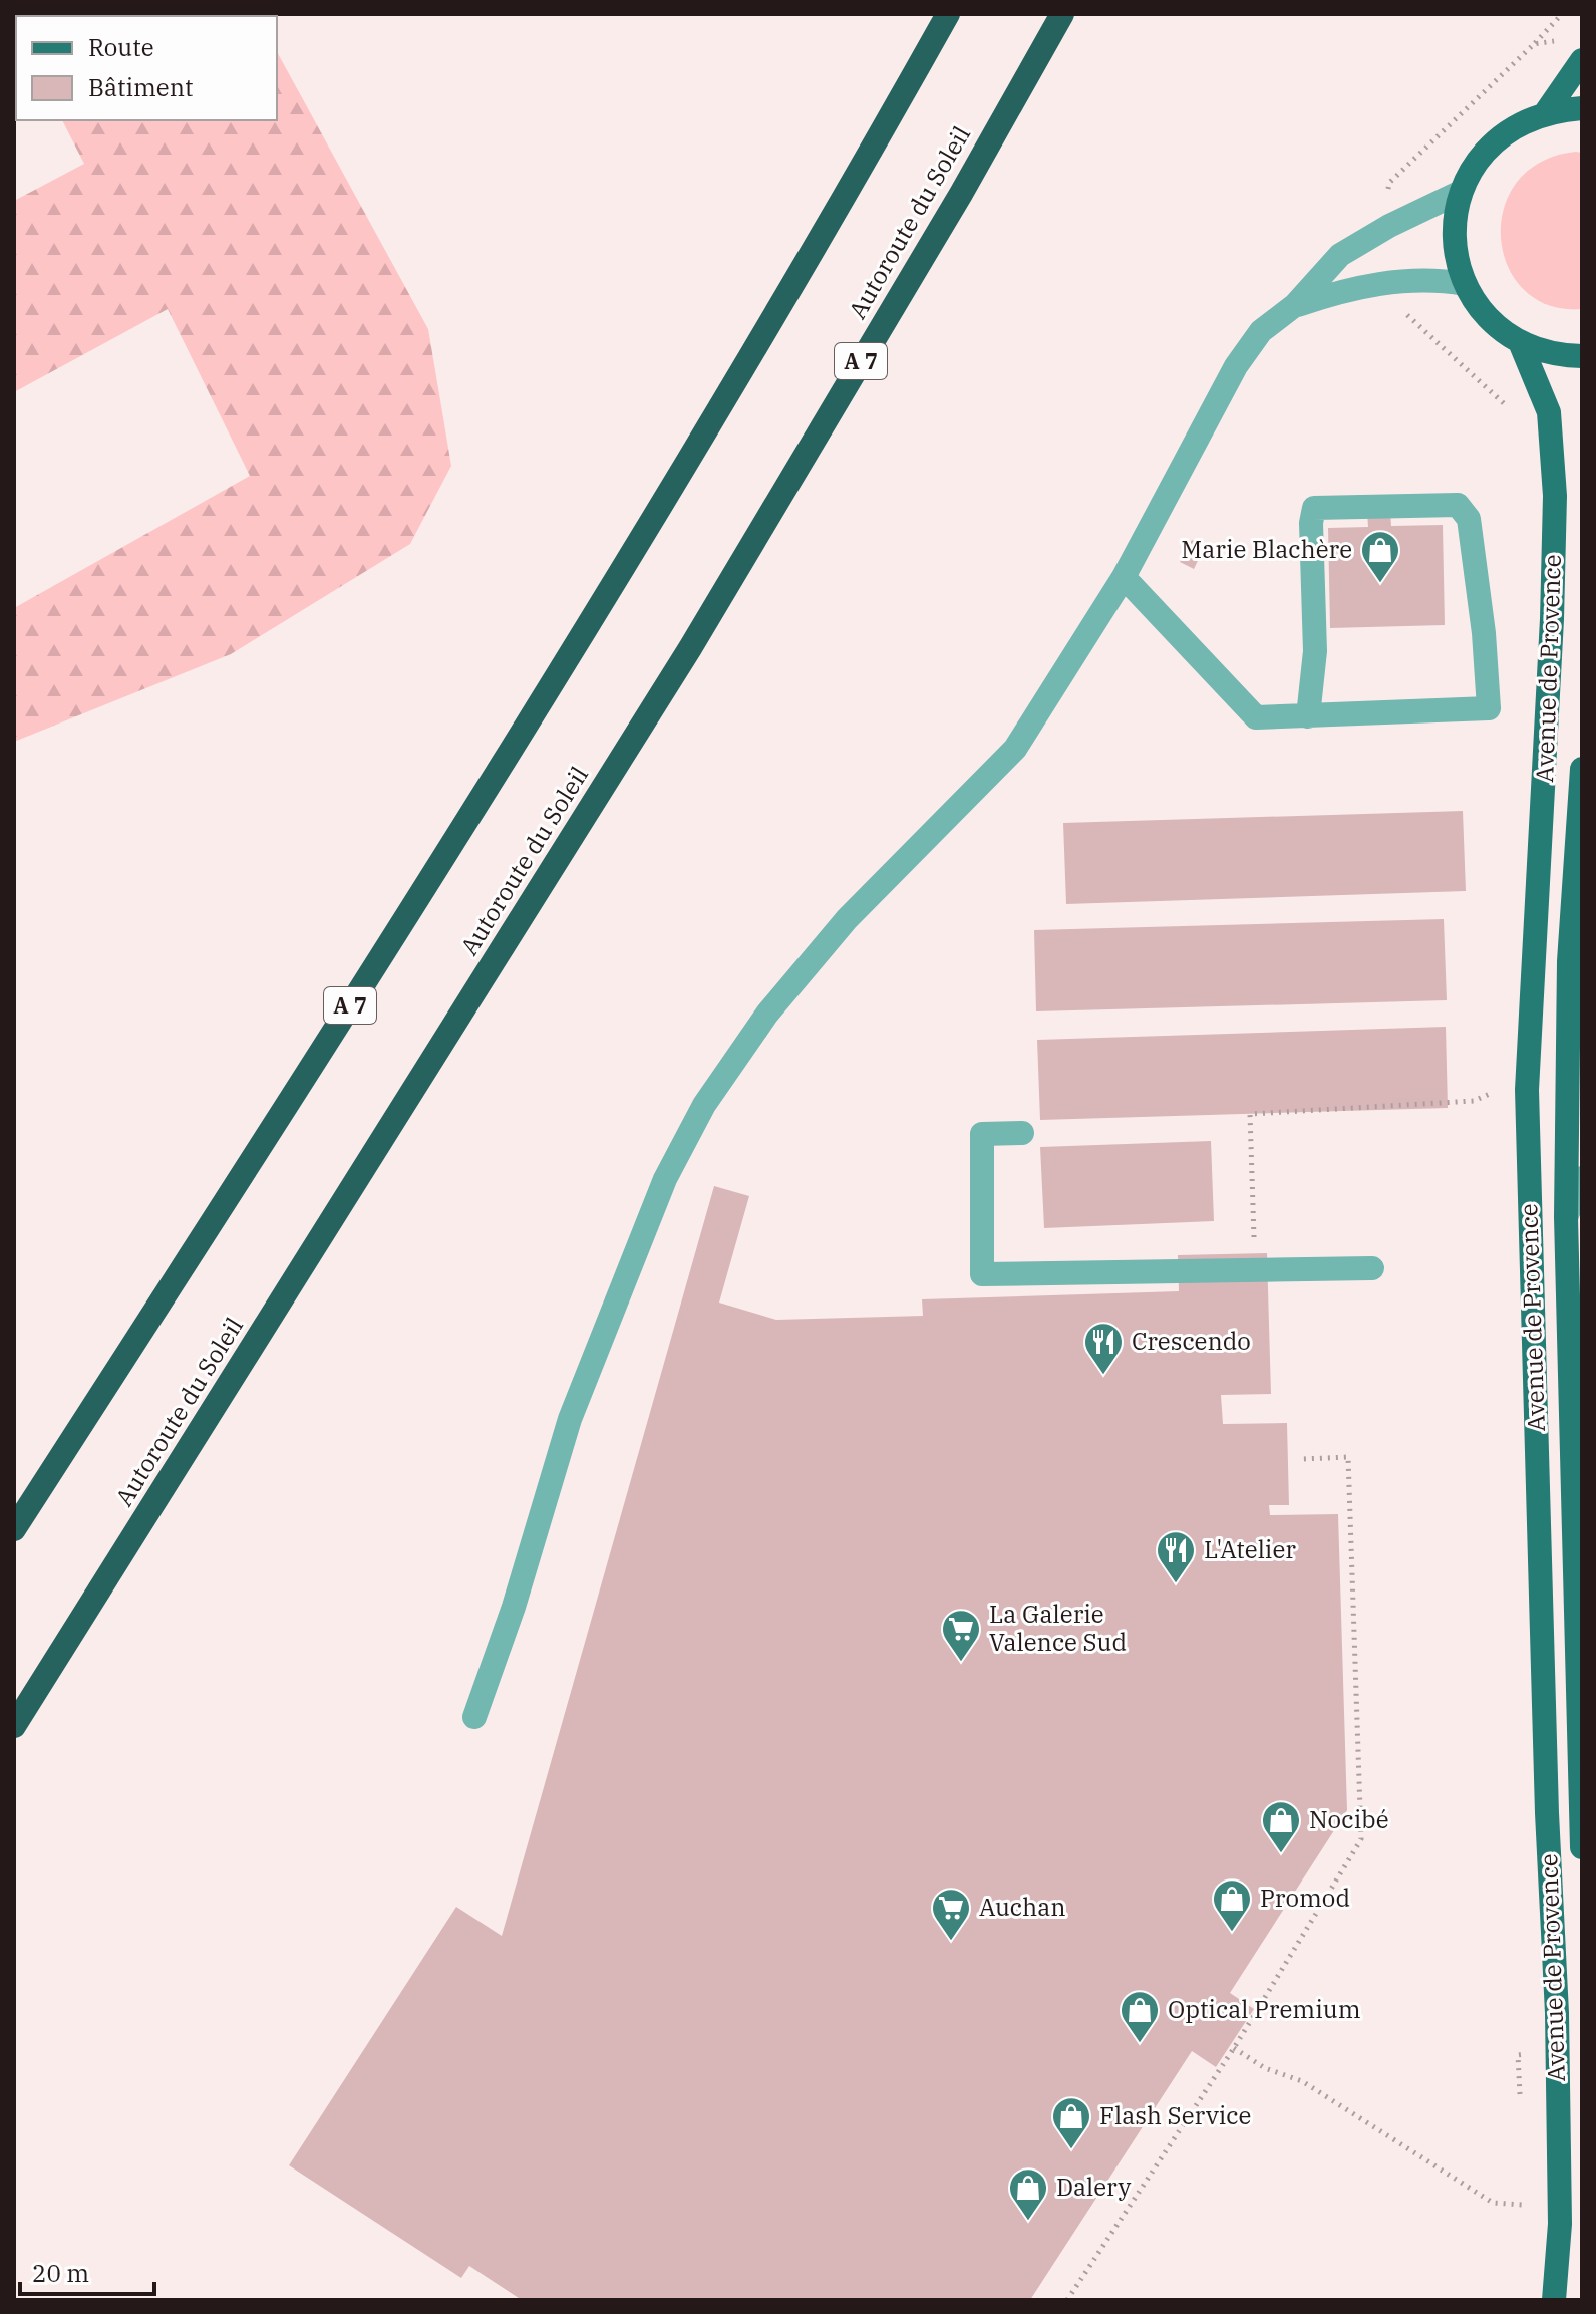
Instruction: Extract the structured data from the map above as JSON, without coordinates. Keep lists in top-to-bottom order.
{
  "streets": {
    "highway": ["Autoroute du Soleil", "A 7"],
    "main road": ["Avenue de Provence"]
  },
  "places": {
    "shop": [
      "Marie Blachère",
      "Nocibé",
      "Promod",
      "Optical Premium",
      "Flash Service",
      "Dalery"
    ],
    "restaurant": ["Crescendo", "L'Atelier"],
    "supermarket": ["La Galerie Valence Sud", "Auchan"]
  },
  "legend": ["Route", "Bâtiment"],
  "scale_bar": "20 m"
}
